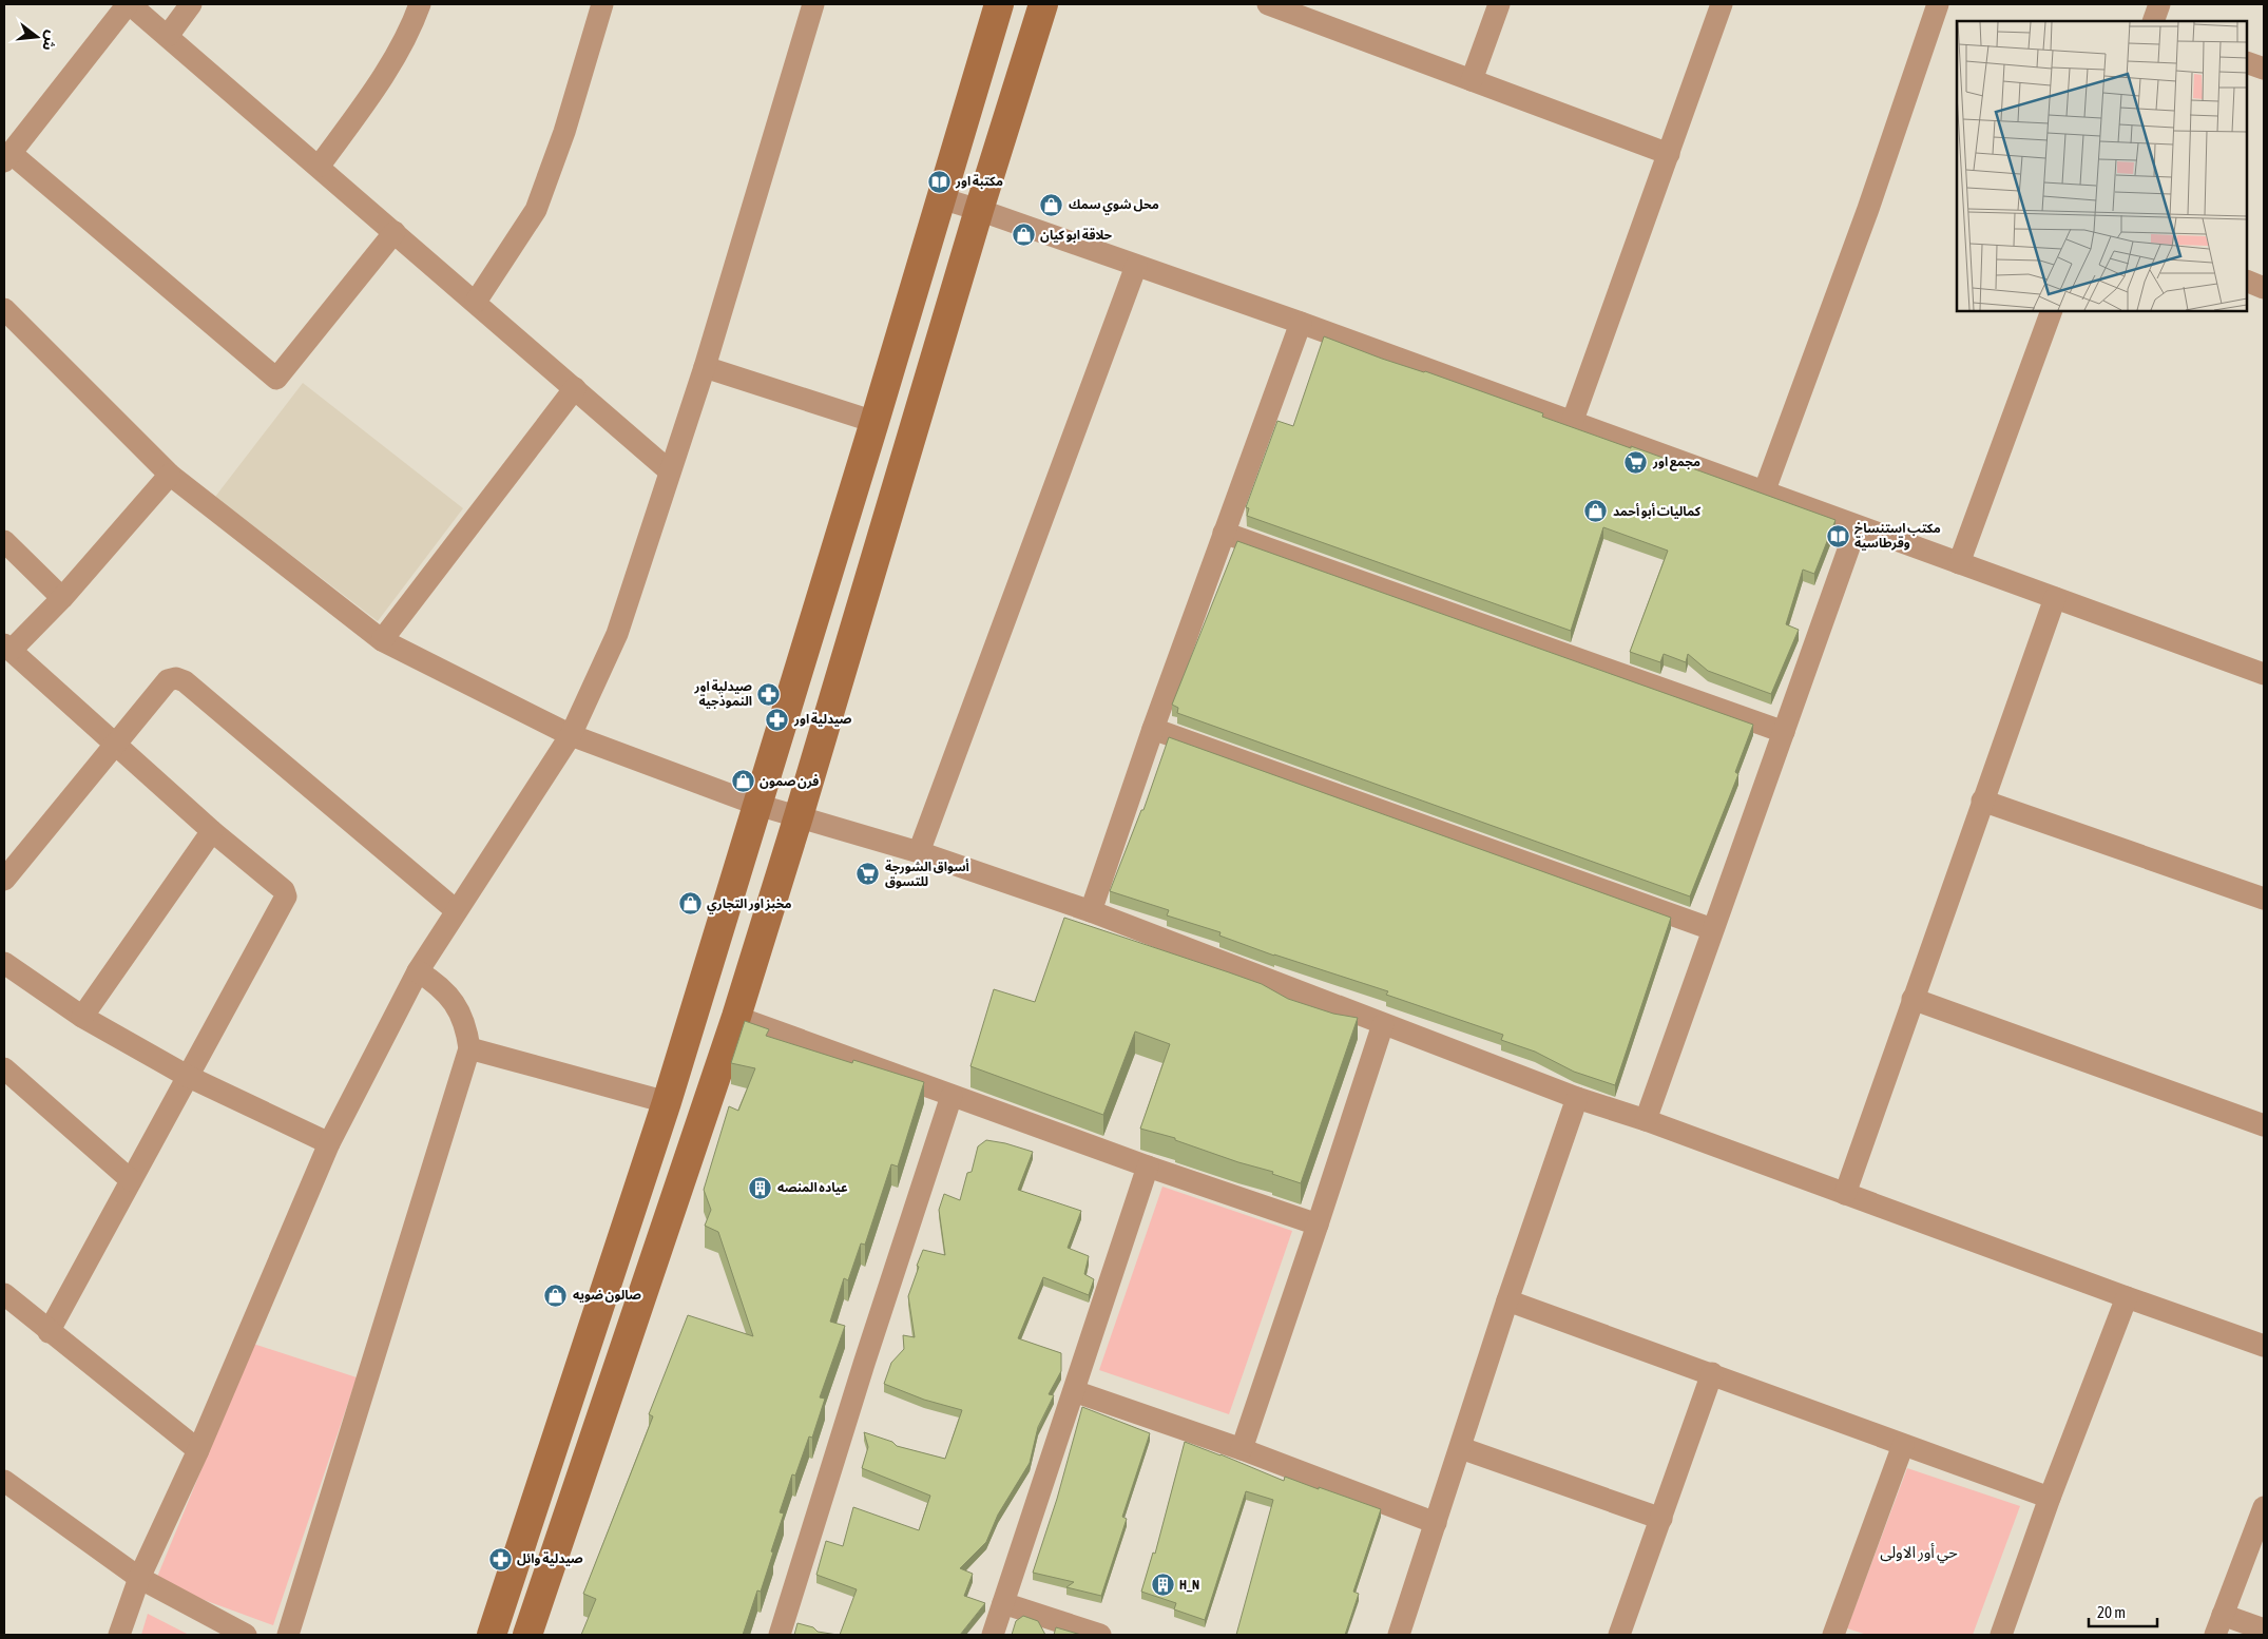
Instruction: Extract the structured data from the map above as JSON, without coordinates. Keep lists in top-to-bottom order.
{
  "districts": ["حي أور الاولى"],
  "places": {
    "library": ["مكتبة اور", "مكتب استنساخ وقرطاسية"],
    "shop": [
      "محل شوي سمك",
      "حلاقة ابو كيان",
      "كماليات أبو أحمد",
      "فرن صمون",
      "مخبز اور التجاري",
      "صالون ضويه"
    ],
    "supermarket": ["مجمع اور", "أسواق الشورجة للتسوق"],
    "pharmacy": ["صيدلية اور النموذجية", "صيدلية اور", "صيدلية وائل"],
    "building": ["عياده المنصه", "H_N"]
  },
  "scale_bar": "20 m",
  "north": "right"
}
